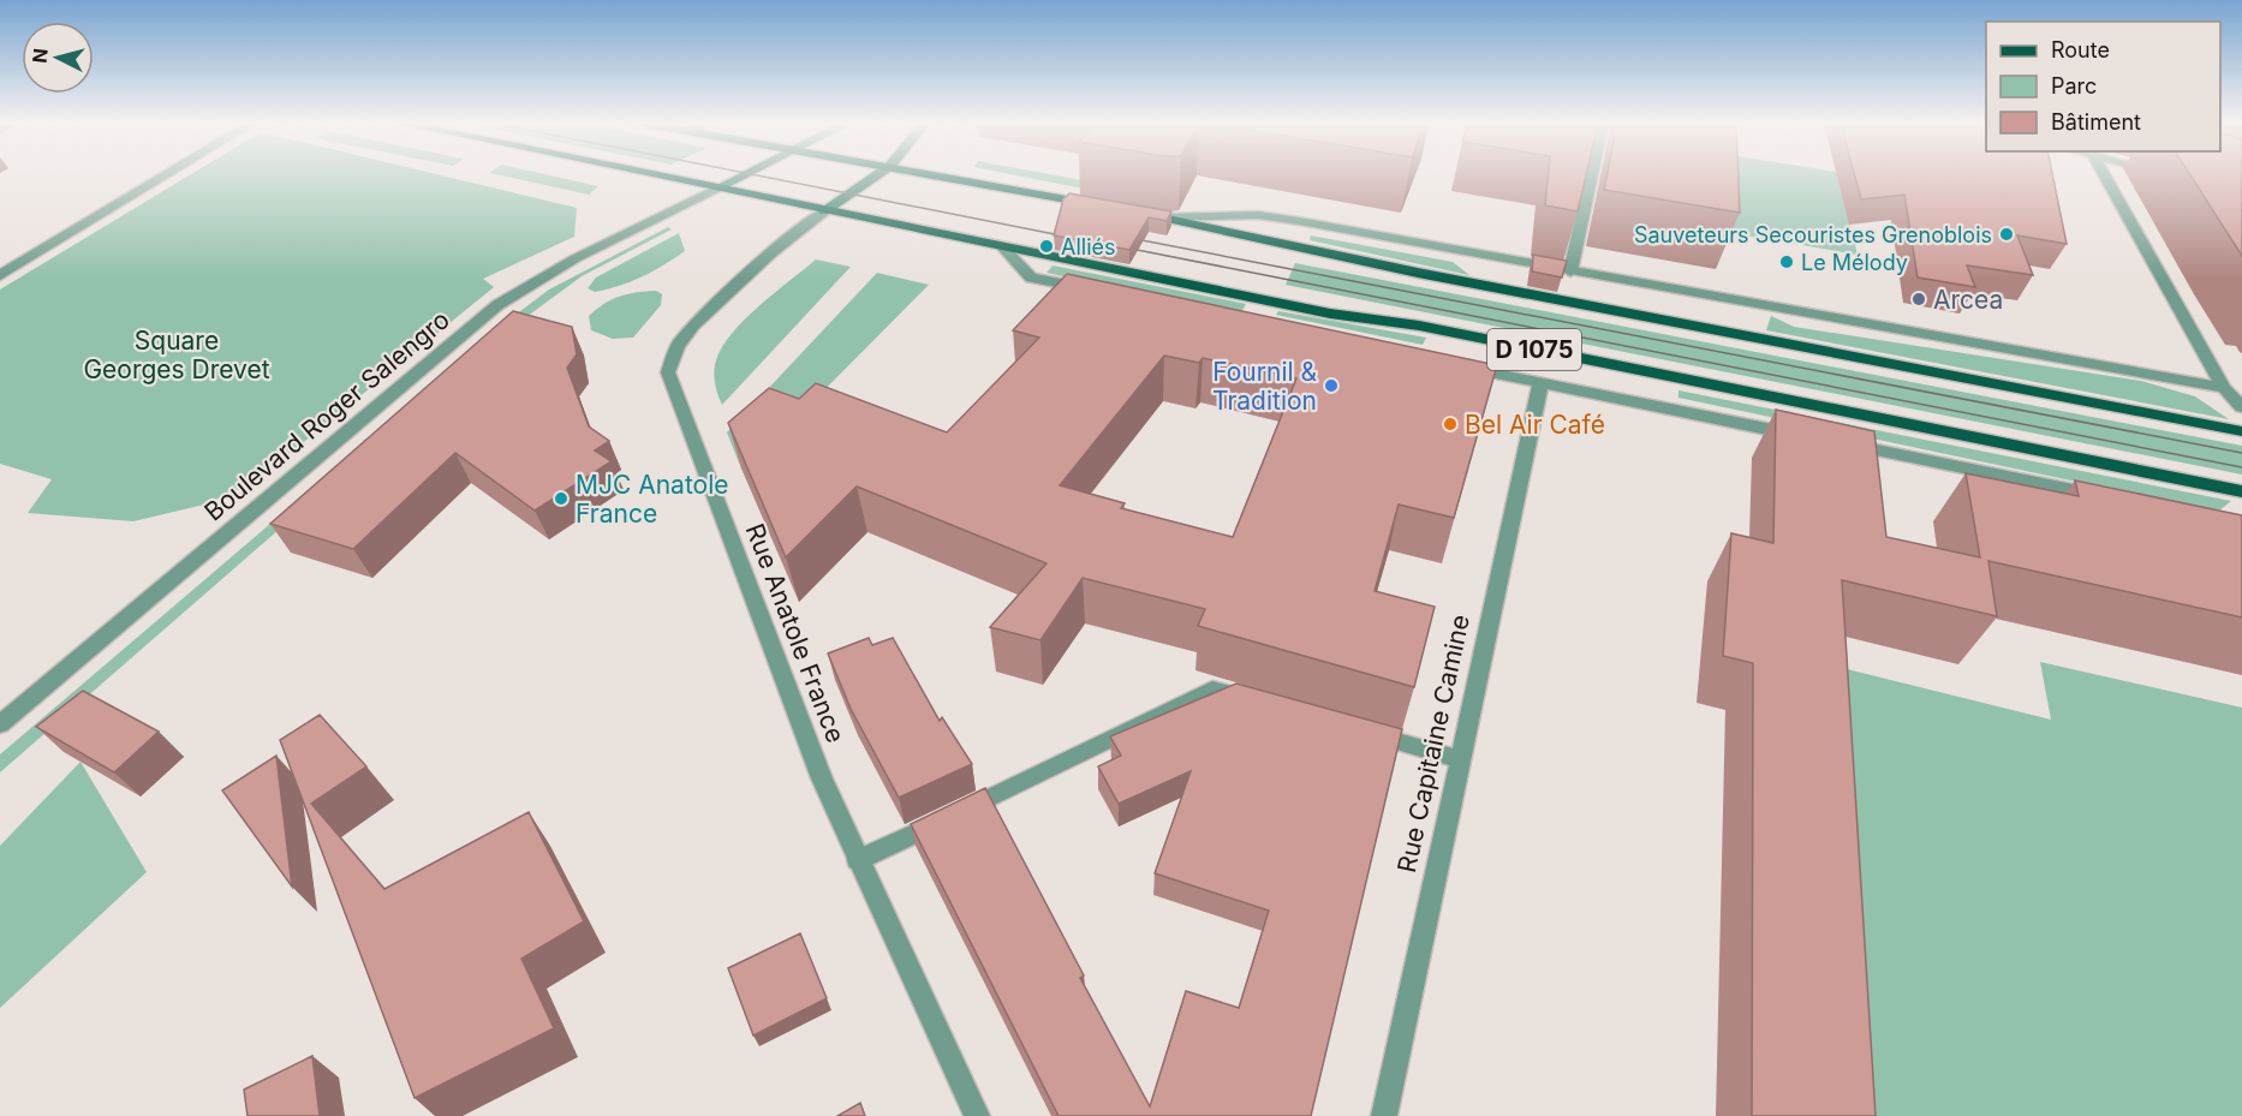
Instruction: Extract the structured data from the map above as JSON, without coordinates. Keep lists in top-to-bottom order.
{
  "streets": {
    "main road": ["D 1075"],
    "street": ["Boulevard Roger Salengro", "Rue Anatole France", "Rue Capitaine Camine"]
  },
  "crossings": [
    ["D 1075", "Boulevard Roger Salengro"],
    ["D 1075", "Rue Anatole France"]
  ],
  "parks": ["Square Georges Drevet"],
  "places": [
    "Sauveteurs Secouristes Grenoblois",
    "Alliés",
    "Le Mélody",
    "Arcea",
    "Fournil & Tradition",
    "Bel Air Café",
    "MJC Anatole France"
  ],
  "legend": ["Route", "Parc", "Bâtiment"],
  "north": "left"
}
